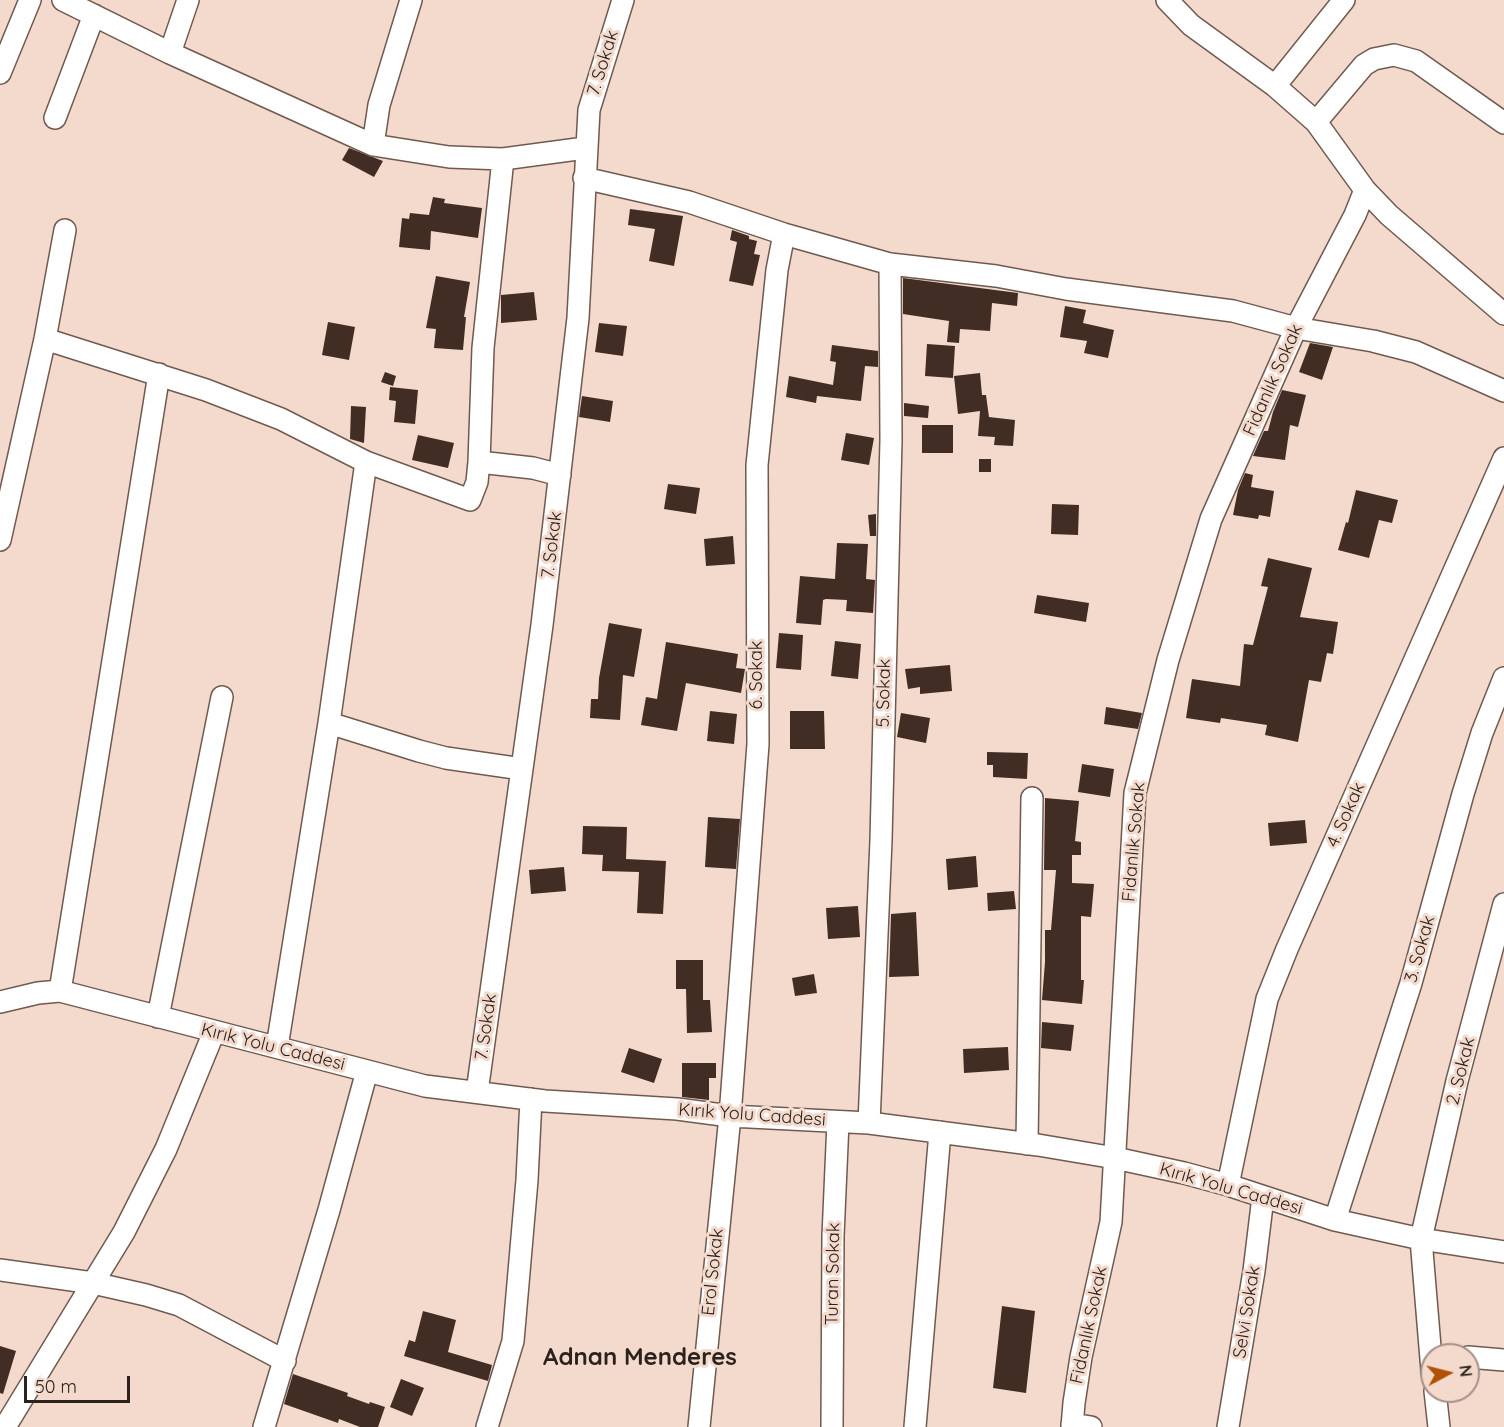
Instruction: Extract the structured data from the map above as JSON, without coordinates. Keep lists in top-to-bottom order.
{
  "streets": {
    "street": [
      "7. Sokak",
      "Fidanlık Sokak",
      "6. Sokak",
      "5. Sokak",
      "4. Sokak",
      "3. Sokak",
      "Kırık Yolu Caddesi",
      "2. Sokak",
      "Erol Sokak",
      "Turan Sokak",
      "Selvi Sokak"
    ]
  },
  "crossings": [
    ["7. Sokak", "Kırık Yolu Caddesi"],
    ["Fidanlık Sokak", "Kırık Yolu Caddesi"],
    ["6. Sokak", "Kırık Yolu Caddesi"],
    ["6. Sokak", "Erol Sokak"],
    ["5. Sokak", "Kırık Yolu Caddesi"],
    ["4. Sokak", "Kırık Yolu Caddesi"],
    ["3. Sokak", "Kırık Yolu Caddesi"],
    ["Kırık Yolu Caddesi", "2. Sokak"],
    ["Kırık Yolu Caddesi", "Erol Sokak"],
    ["Kırık Yolu Caddesi", "Turan Sokak"],
    ["Kırık Yolu Caddesi", "Selvi Sokak"]
  ],
  "districts": ["Adnan Menderes"],
  "scale_bar": "50 m",
  "north": "right"
}
